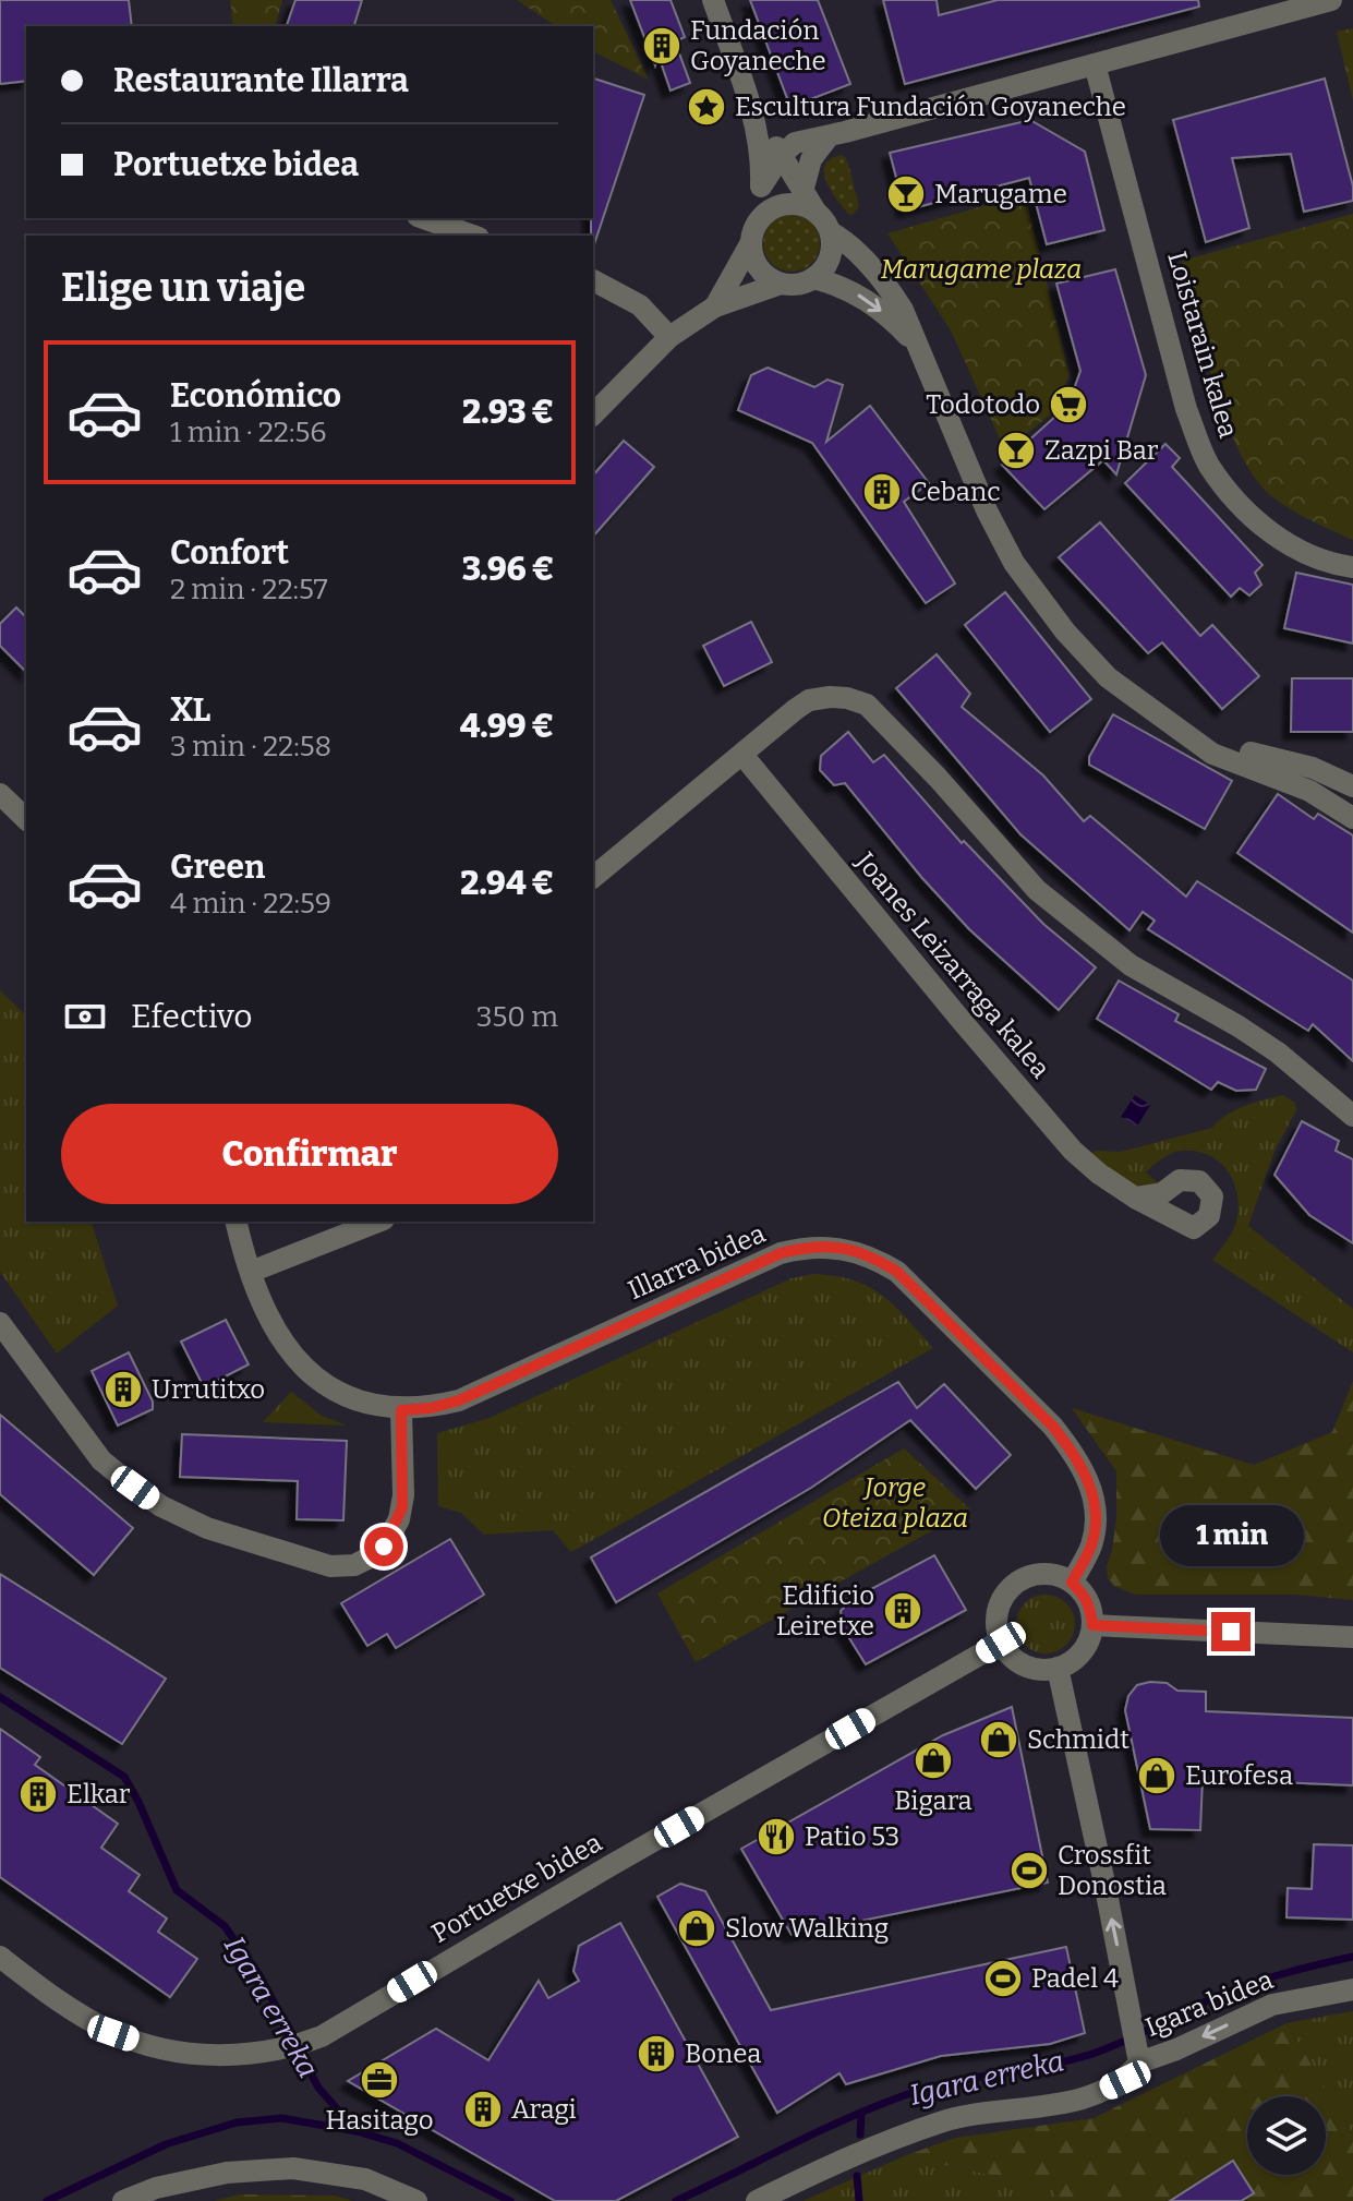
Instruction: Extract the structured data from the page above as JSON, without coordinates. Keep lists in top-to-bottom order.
{
  "streets": {
    "street": [
      "Loistarain kalea",
      "Joanes Leizarraga kalea",
      "Illarra bidea",
      "Portuetxe bidea",
      "Igara bidea"
    ]
  },
  "crossings": [
    ["Illarra bidea", "Portuetxe bidea"],
    ["Illarra bidea", "Igara bidea"],
    ["Portuetxe bidea", "Igara bidea"]
  ],
  "water": ["Igara erreka"],
  "parks": ["Marugame plaza", "Jorge Oteiza plaza"],
  "places": {
    "building": [
      "Fundación Goyaneche",
      "Cebanc",
      "Urrutitxo",
      "Edificio Leiretxe",
      "Elkar",
      "Bonea",
      "Aragi"
    ],
    "place": ["Escultura Fundación Goyaneche"],
    "bar": ["Marugame", "Zazpi Bar"],
    "supermarket": ["Todotodo"],
    "shop": [
      "Schmidt",
      "Bigara",
      "Eurofesa",
      "Slow Walking"
    ],
    "restaurant": ["Patio 53"],
    "sports": ["Crossfit Donostia", "Padel 4"],
    "office": ["Hasitago"]
  },
  "page": {
    "banner": ["Restaurante Illarra", "Portuetxe bidea"],
    "heading": "Elige un viaje",
    "list": [
      {
        "name": "Económico",
        "note": "1 min · 22:56",
        "value": "2.93 €"
      },
      {
        "name": "Confort",
        "note": "2 min · 22:57",
        "value": "3.96 €"
      },
      {
        "name": "XL",
        "note": "3 min · 22:58",
        "value": "4.99 €"
      },
      {
        "name": "Green",
        "note": "4 min · 22:59",
        "value": "2.94 €"
      }
    ],
    "pay": ["Efectivo", "350 m"],
    "buttons": "Confirmar",
    "bubble": "1 min"
  }
}
